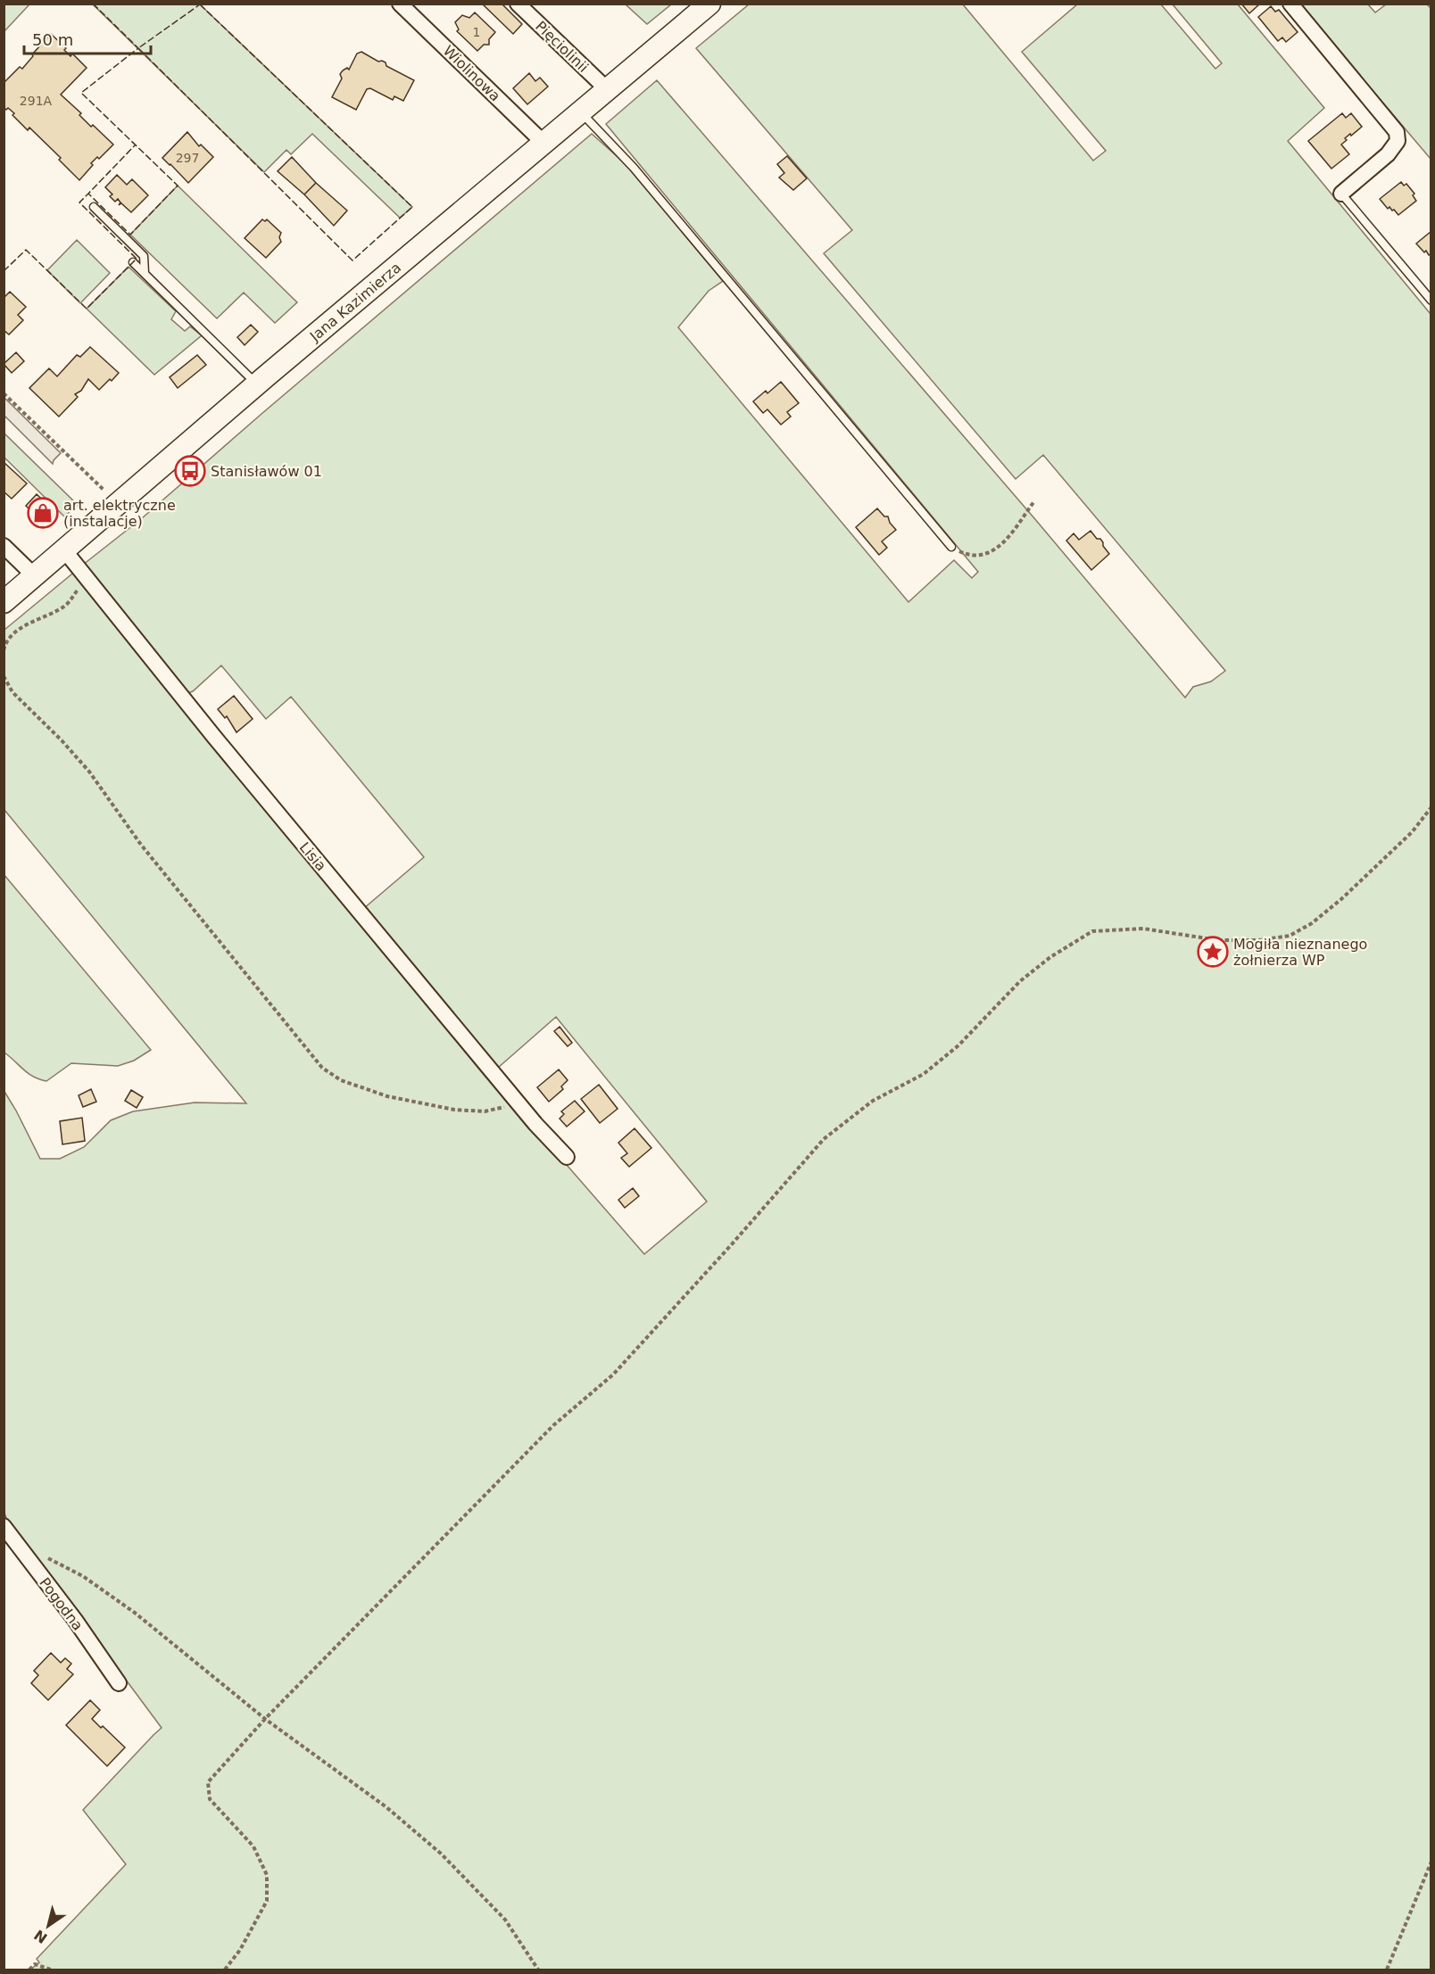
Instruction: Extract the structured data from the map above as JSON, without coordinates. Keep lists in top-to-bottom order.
{
  "streets": {
    "main road": ["Jana Kazimierza"],
    "street": [
      "Pięciolinii",
      "Wiolinowa",
      "Lisia",
      "Pogodna"
    ]
  },
  "crossings": [
    ["Pięciolinii", "Jana Kazimierza"],
    ["Wiolinowa", "Jana Kazimierza"],
    ["Jana Kazimierza", "Lisia"]
  ],
  "places": {
    "bus stop": ["Stanisławów 01"],
    "shop": ["art. elektryczne (instalacje)"],
    "place": ["Mogiła nieznanego żołnierza WP"]
  },
  "house_numbers": ["1", "291A", "297"],
  "scale_bar": "50 m",
  "north": "bottom left"
}
